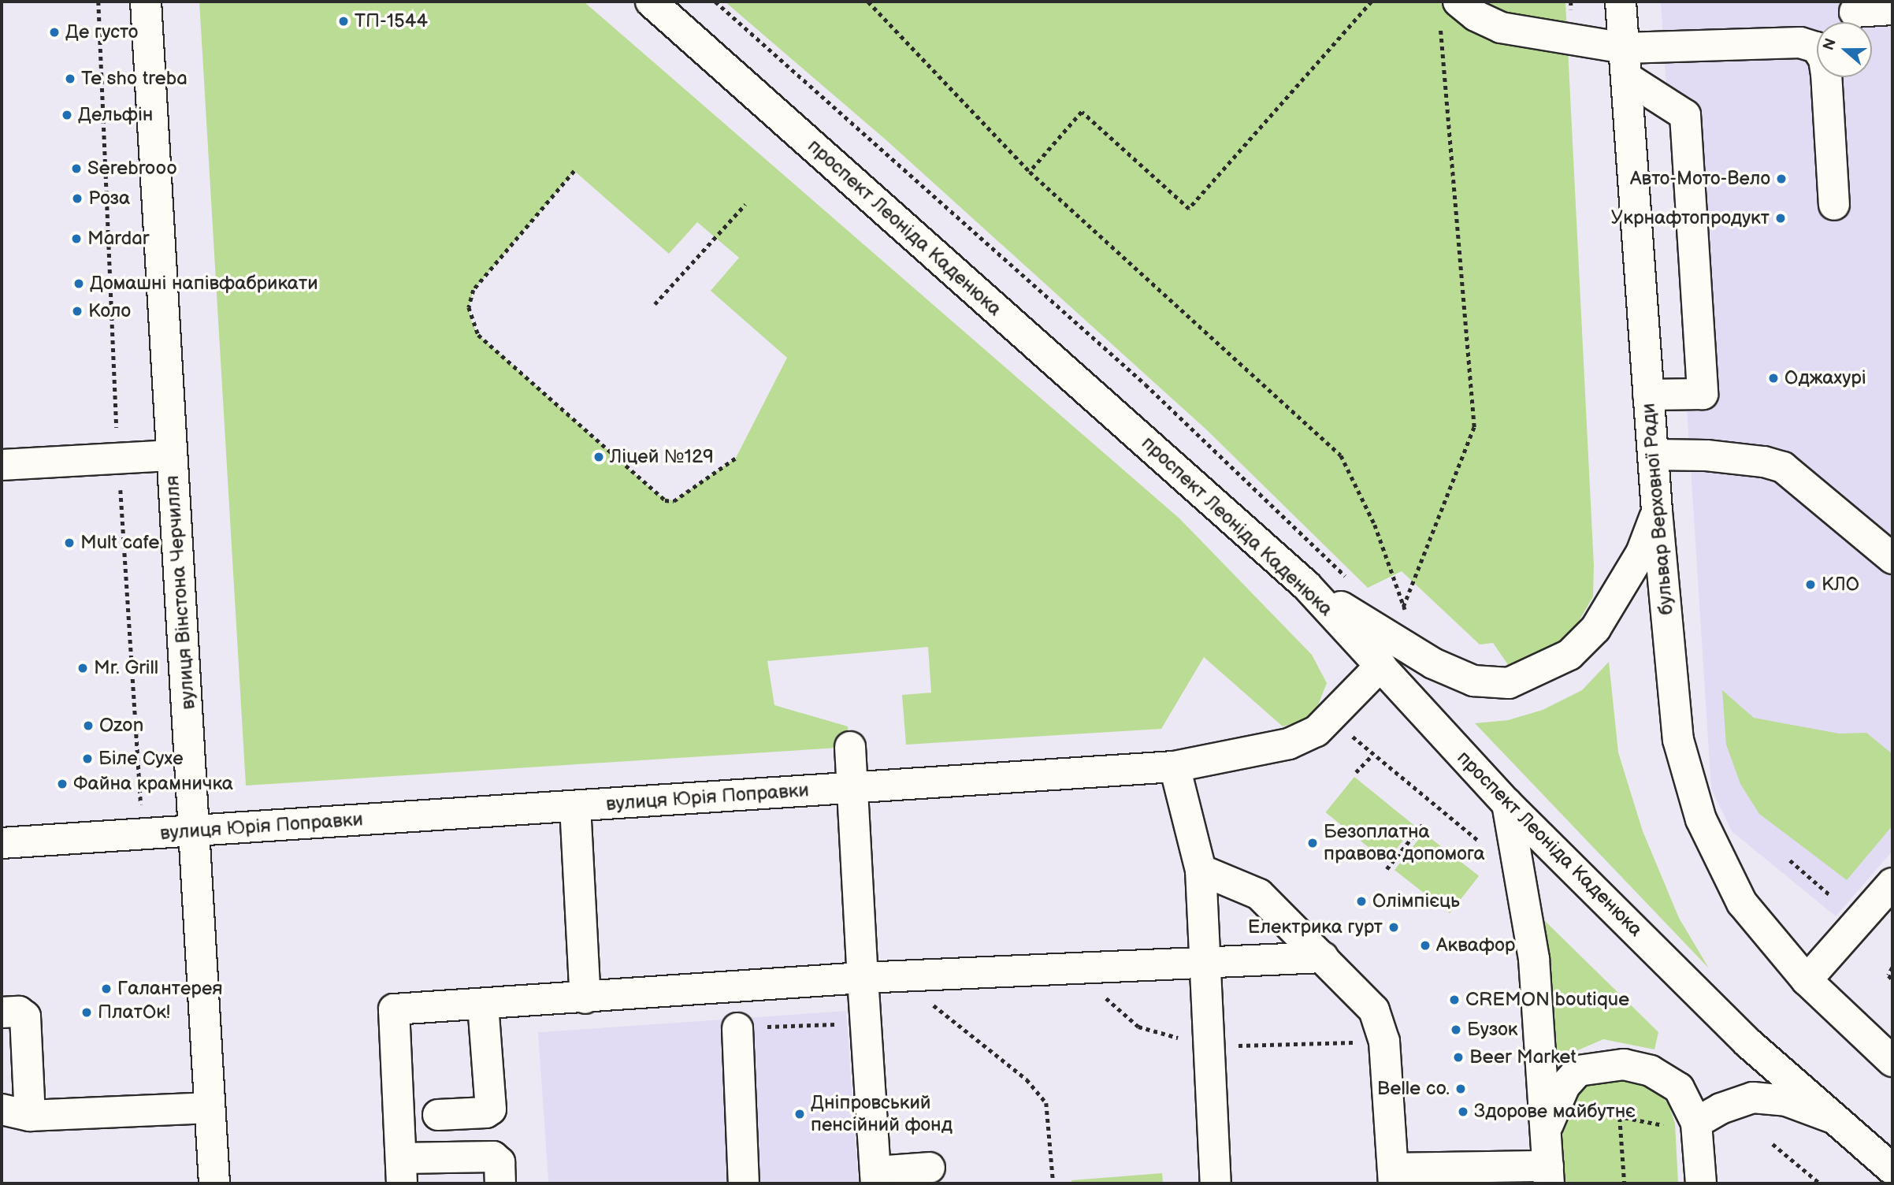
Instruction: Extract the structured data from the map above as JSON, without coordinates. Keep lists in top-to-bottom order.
{
  "streets": {
    "main road": [
      "проспект Леоніда Каденюка",
      "бульвар Верховної Ради",
      "вулиця Вінстона Черчилля",
      "вулиця Юрія Поправки"
    ]
  },
  "crossings": [
    ["проспект Леоніда Каденюка", "вулиця Юрія Поправки"],
    ["вулиця Вінстона Черчилля", "вулиця Юрія Поправки"]
  ],
  "places": [
    "ТП-1544",
    "Де густо",
    "Te sho treba",
    "Дельфін",
    "Serebrooo",
    "Авто-Мото-Вело",
    "Роза",
    "Укрнафтопродукт",
    "Mardar",
    "Домашні напівфабрикати",
    "Коло",
    "Оджахурі",
    "Ліцей №129",
    "Mult cafe",
    "КЛО",
    "Mr. Grill",
    "Ozon",
    "Біле Сухе",
    "Файна крамничка",
    "Безоплатна правова допомога",
    "Олімпієць",
    "Електрика гурт",
    "Аквафор",
    "Галантерея",
    "CREMON boutique",
    "ПлатОк!",
    "Бузок",
    "Beer Market",
    "Belle co.",
    "Здорове майбутнє",
    "Дніпровський пенсійний фонд"
  ],
  "north": "left"
}
